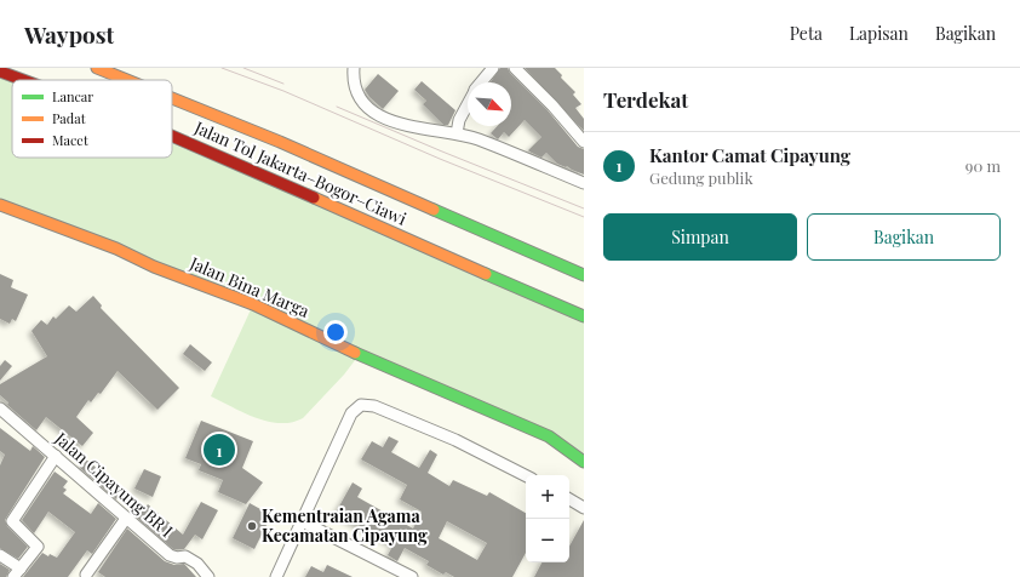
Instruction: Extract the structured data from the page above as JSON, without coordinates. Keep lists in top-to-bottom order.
{
  "streets": {
    "main road": ["Jalan Tol Jakarta–Bogor–Ciawi", "Jalan Bina Marga"],
    "street": ["Jalan Cipayung BR I"]
  },
  "places": ["Kementraian Agama Kecamatan Cipayung"],
  "legend": ["Lancar", "Padat", "Macet"],
  "north": "bottom right",
  "page": {
    "header": "Waypost",
    "nav": ["Peta", "Lapisan", "Bagikan"],
    "heading": "Terdekat",
    "list": [
      {
        "mark": "1",
        "name": "Kantor Camat Cipayung",
        "note": "Gedung publik",
        "value": "90 m"
      }
    ],
    "buttons": ["Simpan", "Bagikan"],
    "pins": "1",
    "map_buttons": ["+", "−"]
  }
}
